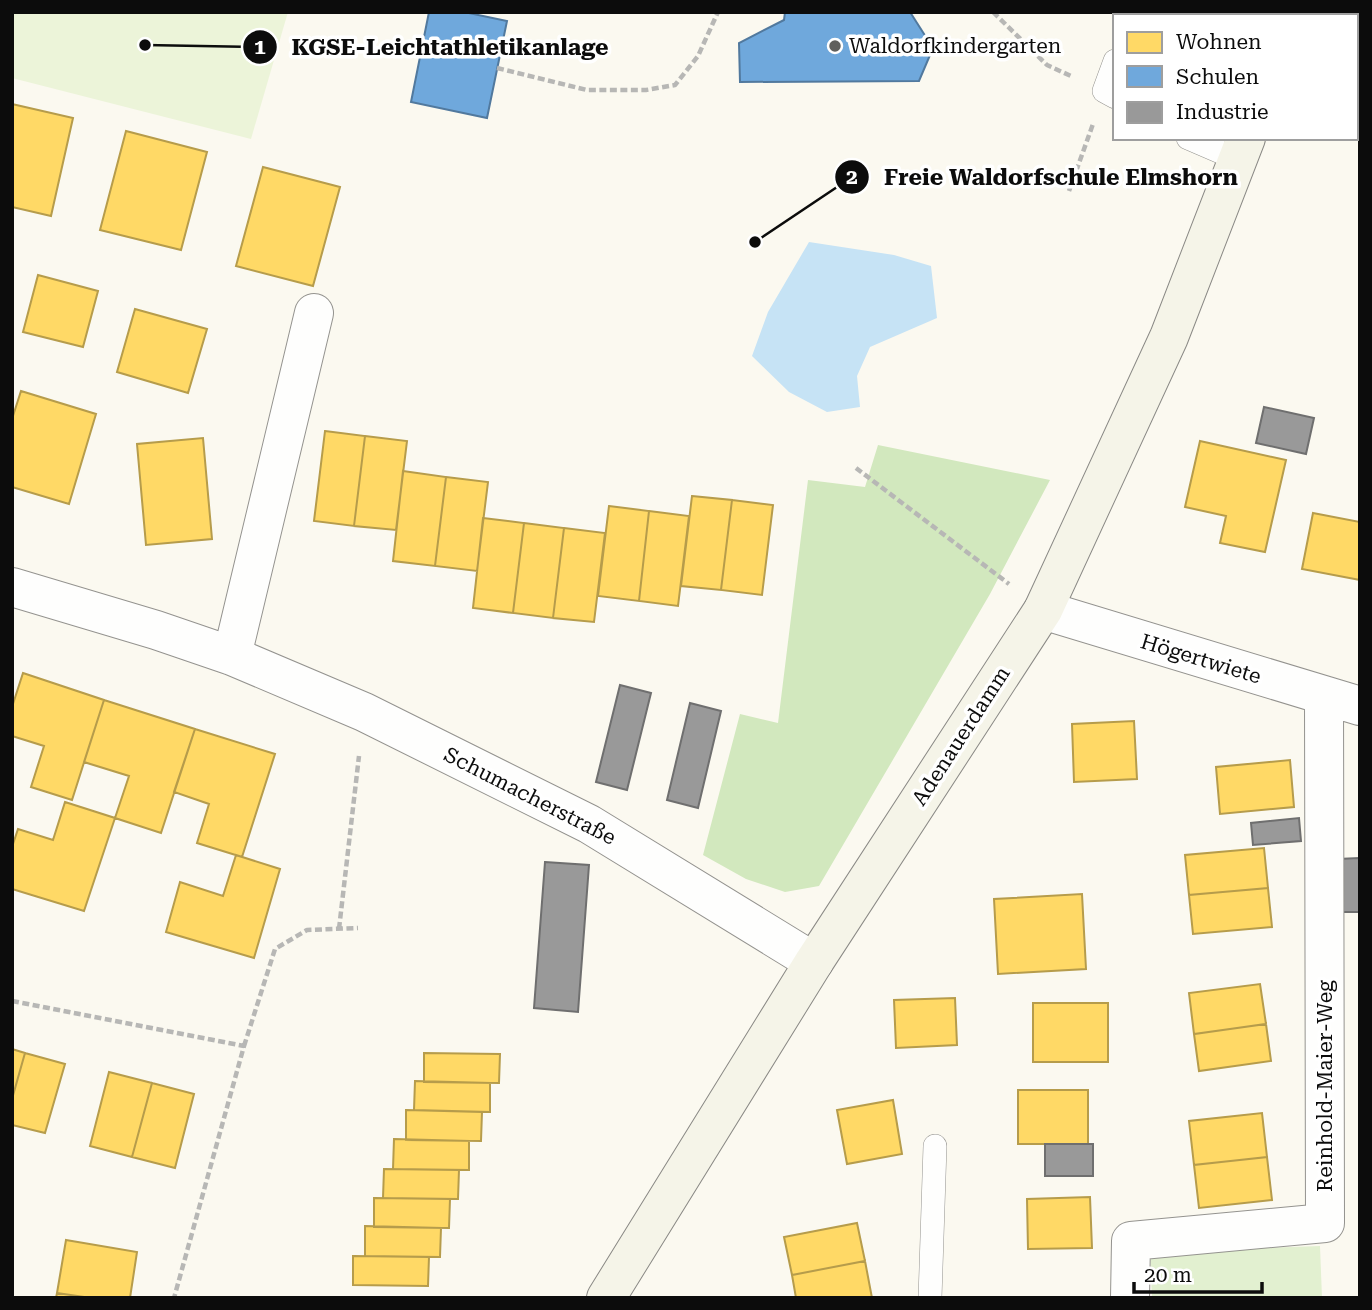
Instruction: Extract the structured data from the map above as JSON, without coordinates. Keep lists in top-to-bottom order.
{
  "streets": {
    "street": [
      "Högertwiete",
      "Adenauerdamm",
      "Schumacherstraße",
      "Reinhold-Maier-Weg"
    ]
  },
  "crossings": [
    ["Högertwiete", "Adenauerdamm"],
    ["Högertwiete", "Reinhold-Maier-Weg"],
    ["Adenauerdamm", "Schumacherstraße"]
  ],
  "places": ["KGSE-Leichtathletikanlage", "Waldorfkindergarten", "Freie Waldorfschule Elmshorn"],
  "legend": ["Wohnen", "Schulen", "Industrie"],
  "scale_bar": "20 m"
}
